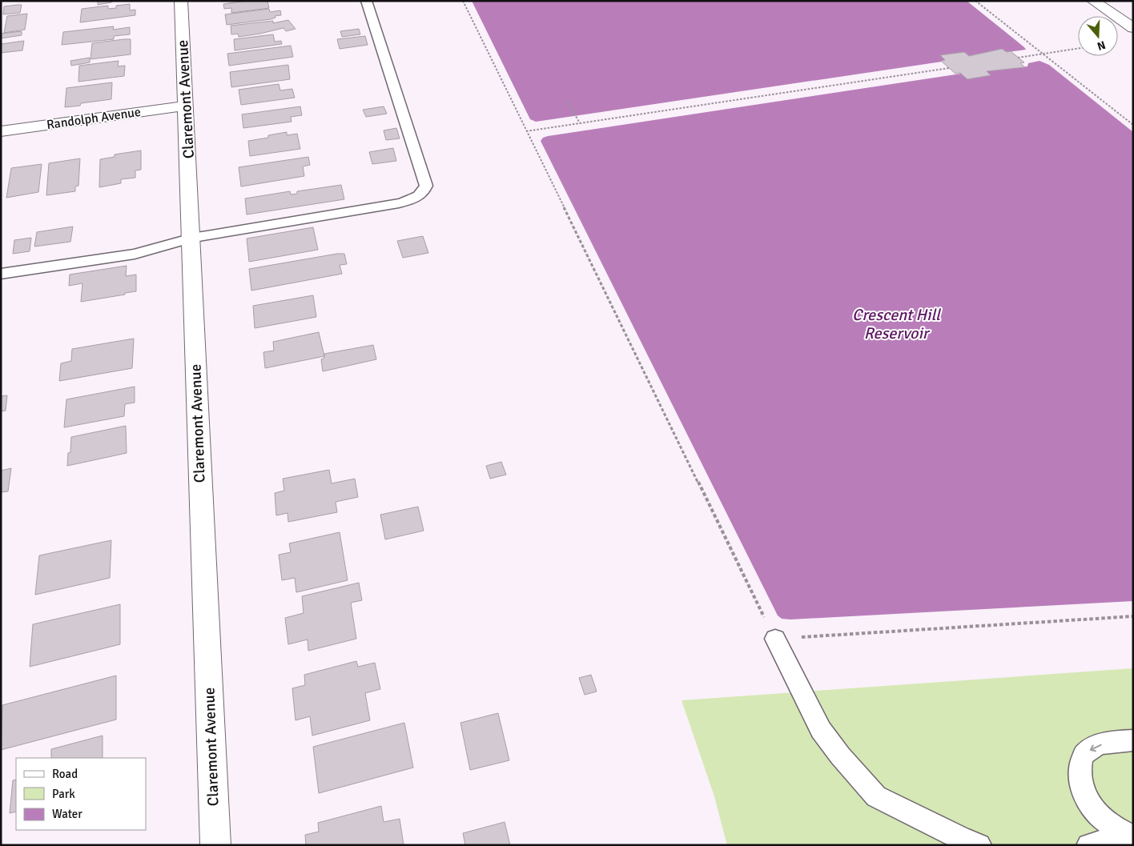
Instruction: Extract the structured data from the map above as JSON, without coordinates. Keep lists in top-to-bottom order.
{
  "streets": {
    "street": ["Claremont Avenue", "Randolph Avenue"]
  },
  "crossings": [
    ["Claremont Avenue", "Randolph Avenue"]
  ],
  "water": ["Crescent Hill Reservoir"],
  "legend": ["Road", "Park", "Water"],
  "north": "bottom"
}
